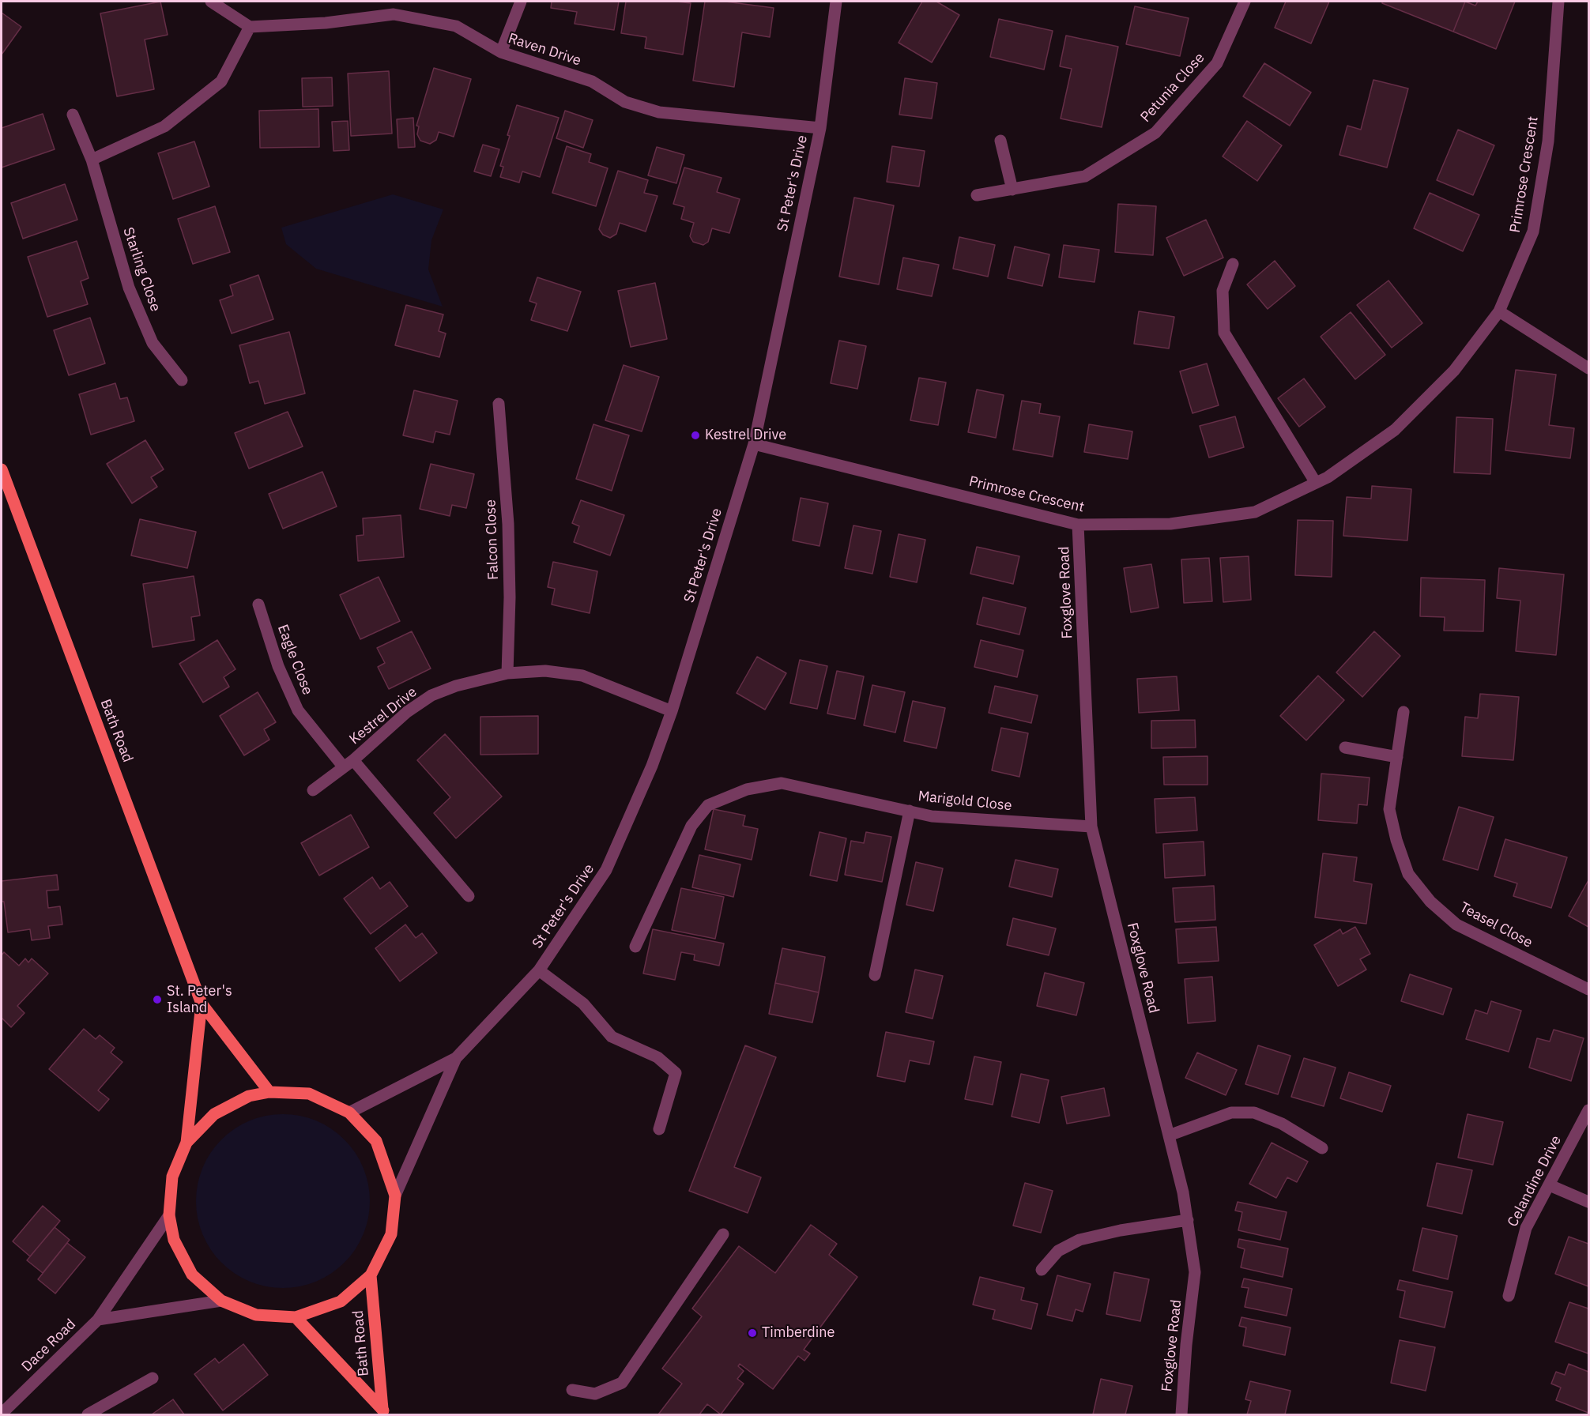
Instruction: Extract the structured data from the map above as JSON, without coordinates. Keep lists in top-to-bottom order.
{
  "streets": {
    "main road": ["Bath Road"],
    "street": [
      "Raven Drive",
      "Petunia Close",
      "Primrose Crescent",
      "St Peter's Drive",
      "Starling Close",
      "Falcon Close",
      "Foxglove Road",
      "Eagle Close",
      "Kestrel Drive",
      "Marigold Close",
      "Teasel Close",
      "Celandine Drive",
      "Dace Road"
    ]
  },
  "crossings": [
    ["Raven Drive", "St Peter's Drive"],
    ["Primrose Crescent", "St Peter's Drive"],
    ["Primrose Crescent", "Foxglove Road"],
    ["St Peter's Drive", "Kestrel Drive"],
    ["St Peter's Drive", "Bath Road"],
    ["Falcon Close", "Kestrel Drive"],
    ["Foxglove Road", "Marigold Close"],
    ["Eagle Close", "Kestrel Drive"],
    ["Bath Road", "Dace Road"]
  ],
  "places": ["Kestrel Drive", "St. Peter's Island", "Timberdine"]
}
